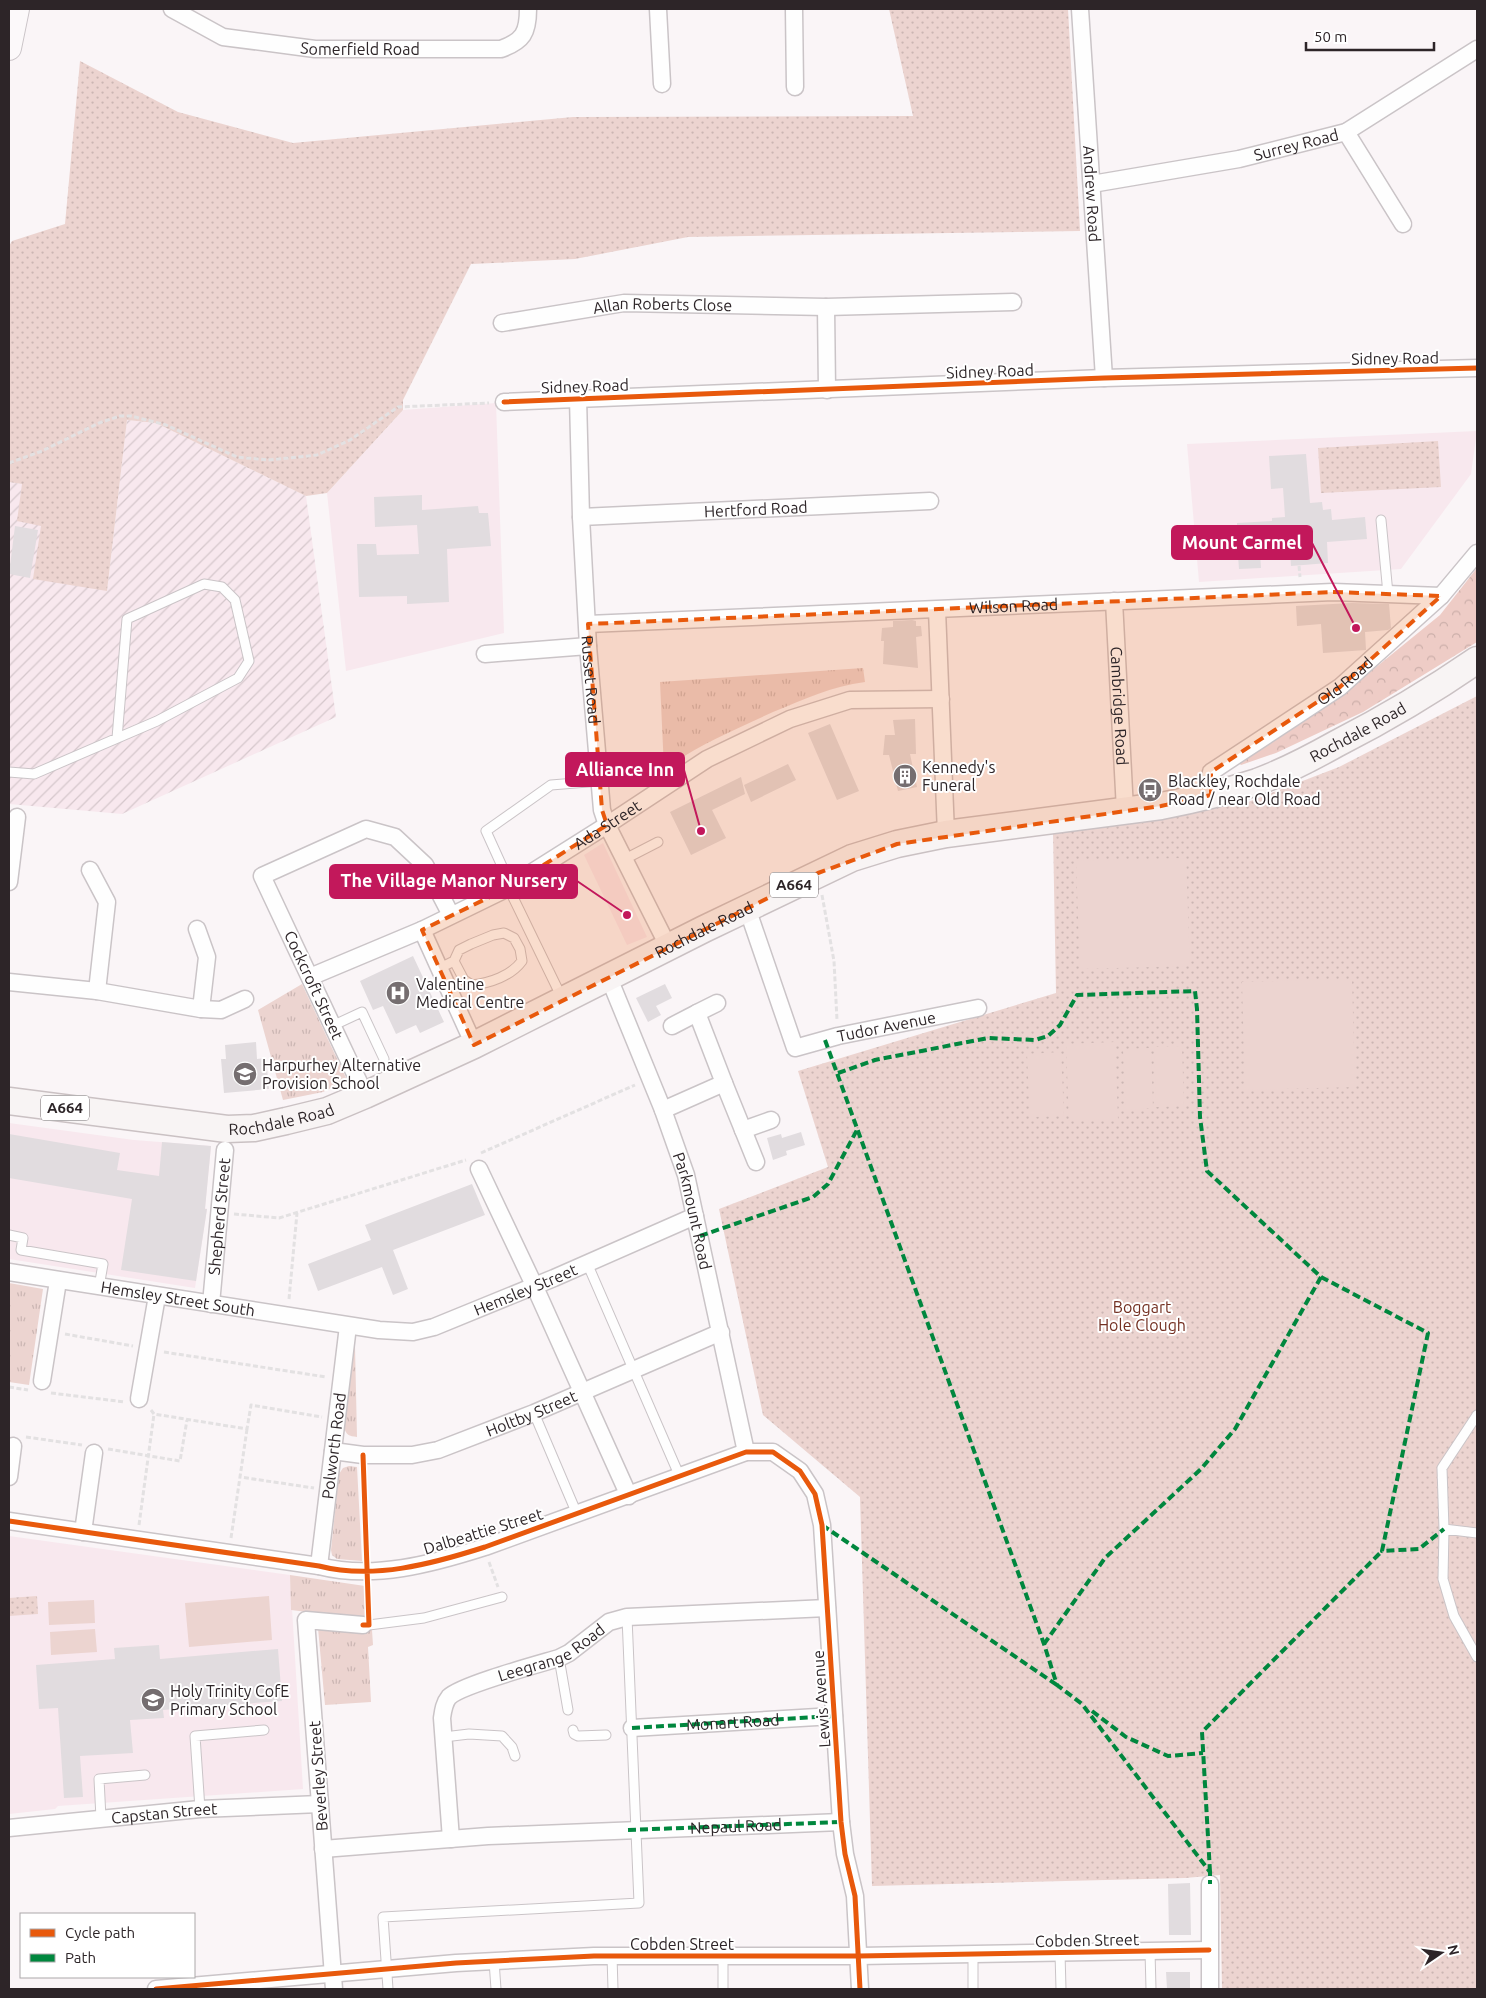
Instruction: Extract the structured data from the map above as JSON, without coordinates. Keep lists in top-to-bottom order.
{
  "streets": {
    "main road": ["Rochdale Road", "A664"],
    "street": [
      "Somerfield Road",
      "Surrey Road",
      "Andrew Road",
      "Allan Roberts Close",
      "Sidney Road",
      "Hertford Road",
      "Wilson Road",
      "Old Road",
      "Russet Road",
      "Cambridge Road",
      "Ada Street",
      "Cockcroft Street",
      "Tudor Avenue",
      "Parkmount Road",
      "Shepherd Street",
      "Hemsley Street",
      "Hemsley Street South",
      "Holtby Street",
      "Polworth Road",
      "Dalbeattie Street",
      "Leegrange Road",
      "Lewis Avenue",
      "Monart Road",
      "Beverley Street",
      "Capstan Street",
      "Nepaul Road",
      "Cobden Street"
    ]
  },
  "crossings": [
    ["Surrey Road", "Andrew Road"],
    ["Andrew Road", "Sidney Road"],
    ["Sidney Road", "Russet Road"],
    ["Hertford Road", "Russet Road"],
    ["Wilson Road", "Old Road"],
    ["Wilson Road", "Russet Road"],
    ["Wilson Road", "Cambridge Road"],
    ["Old Road", "Rochdale Road"],
    ["Russet Road", "Rochdale Road"],
    ["Russet Road", "Ada Street"],
    ["Cambridge Road", "Rochdale Road"],
    ["Rochdale Road", "Cockcroft Street"],
    ["Rochdale Road", "Tudor Avenue"],
    ["Rochdale Road", "Parkmount Road"],
    ["Ada Street", "Cockcroft Street"],
    ["Parkmount Road", "Hemsley Street"],
    ["Parkmount Road", "Holtby Street"],
    ["Parkmount Road", "Dalbeattie Street"],
    ["Parkmount Road", "Lewis Avenue"],
    ["Shepherd Street", "Hemsley Street South"],
    ["Hemsley Street", "Hemsley Street South"],
    ["Hemsley Street", "Polworth Road"],
    ["Hemsley Street South", "Polworth Road"],
    ["Holtby Street", "Polworth Road"],
    ["Polworth Road", "Dalbeattie Street"],
    ["Dalbeattie Street", "Lewis Avenue"],
    ["Leegrange Road", "Lewis Avenue"],
    ["Leegrange Road", "Nepaul Road"],
    ["Lewis Avenue", "Monart Road"],
    ["Lewis Avenue", "Nepaul Road"],
    ["Lewis Avenue", "Cobden Street"],
    ["Beverley Street", "Capstan Street"],
    ["Beverley Street", "Nepaul Road"],
    ["Beverley Street", "Cobden Street"]
  ],
  "parks": ["Boggart Hole Clough"],
  "places": {
    "other": ["Mount Carmel", "Alliance Inn", "The Village Manor Nursery"],
    "building": ["Kennedy's Funeral"],
    "bus stop": ["Blackley, Rochdale Road / near Old Road"],
    "hospital": ["Valentine Medical Centre"],
    "school or university": ["Harpurhey Alternative Provision School", "Holy Trinity CofE Primary School"]
  },
  "legend": ["Cycle path", "Path"],
  "scale_bar": "50 m",
  "north": "right"
}
